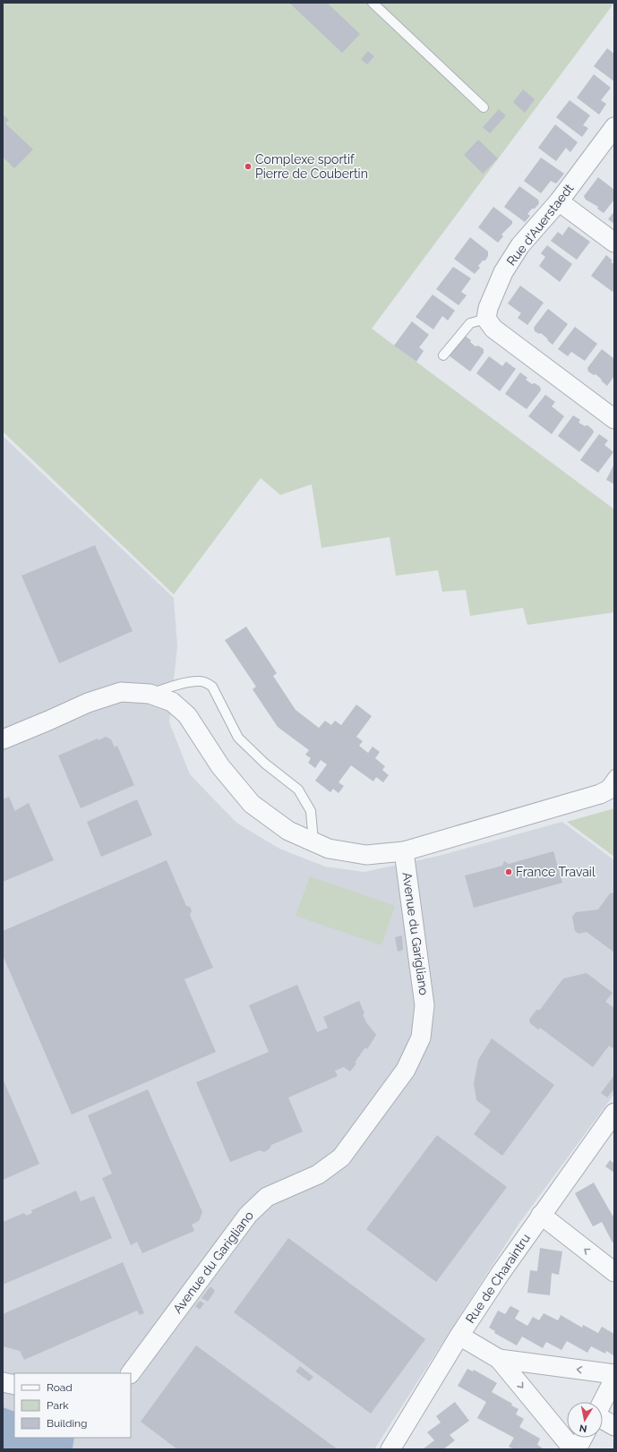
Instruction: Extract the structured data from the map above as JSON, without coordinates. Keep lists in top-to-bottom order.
{
  "streets": {
    "street": ["Rue d'Auerstaedt", "Avenue du Garigliano", "Rue de Charaintru"]
  },
  "places": ["Complexe sportif Pierre de Coubertin", "France Travail"],
  "legend": ["Road", "Park", "Building"],
  "north": "bottom"
}
